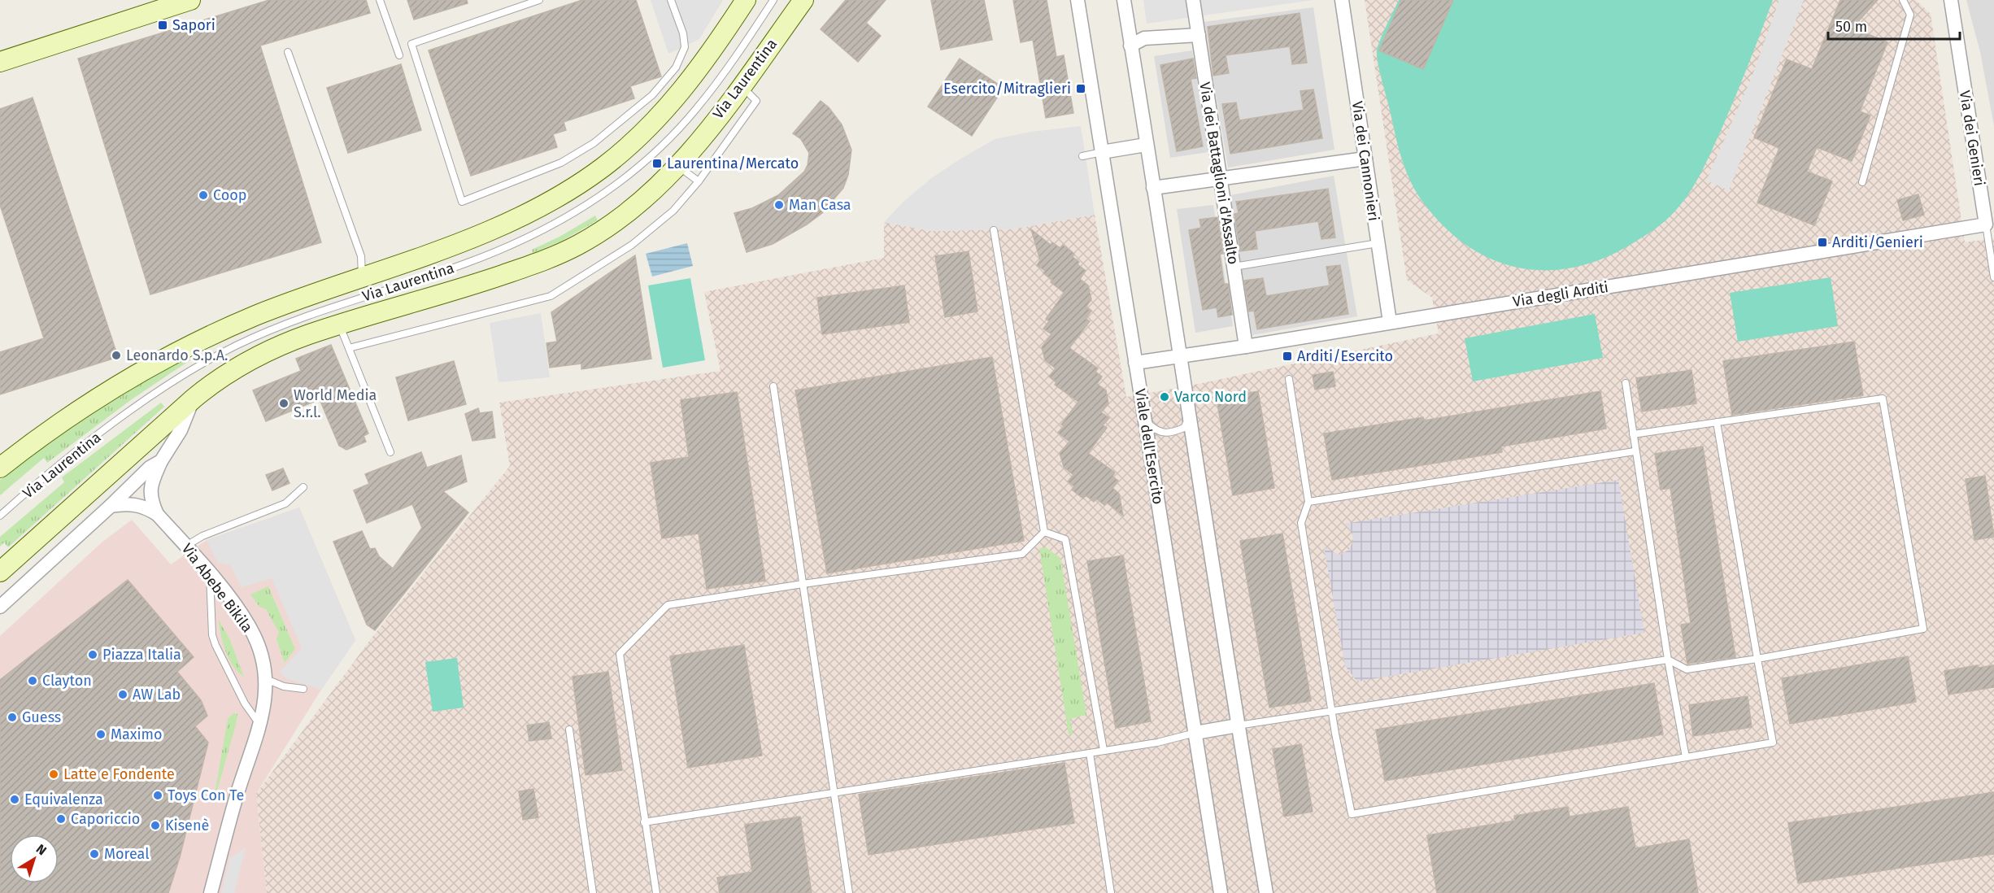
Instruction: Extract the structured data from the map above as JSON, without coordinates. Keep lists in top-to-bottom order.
{
  "streets": {
    "main road": ["Via Laurentina"],
    "street": [
      "Via dei Genieri",
      "Via dei Cannonieri",
      "Via dei Battaglioni d'Assalto",
      "Via degli Arditi",
      "Viale dell'Esercito",
      "Via Abebe Bikila"
    ]
  },
  "crossings": [
    ["Via dei Genieri", "Via degli Arditi"],
    ["Via dei Cannonieri", "Via degli Arditi"],
    ["Via dei Battaglioni d'Assalto", "Via degli Arditi"],
    ["Via degli Arditi", "Viale dell'Esercito"]
  ],
  "places": {
    "transit": [
      "Sapori",
      "Esercito/Mitraglieri",
      "Laurentina/Mercato",
      "Arditi/Genieri",
      "Arditi/Esercito"
    ],
    "other": [
      "Coop",
      "Man Casa",
      "Leonardo S.p.A.",
      "Varco Nord",
      "World Media S.r.l.",
      "Piazza Italia",
      "Clayton",
      "AW Lab",
      "Guess",
      "Maximo",
      "Latte e Fondente",
      "Toys Con Te",
      "Equivalenza",
      "Caporiccio",
      "Kisenè",
      "Moreal"
    ]
  },
  "scale_bar": "50 m",
  "north": "top right"
}
